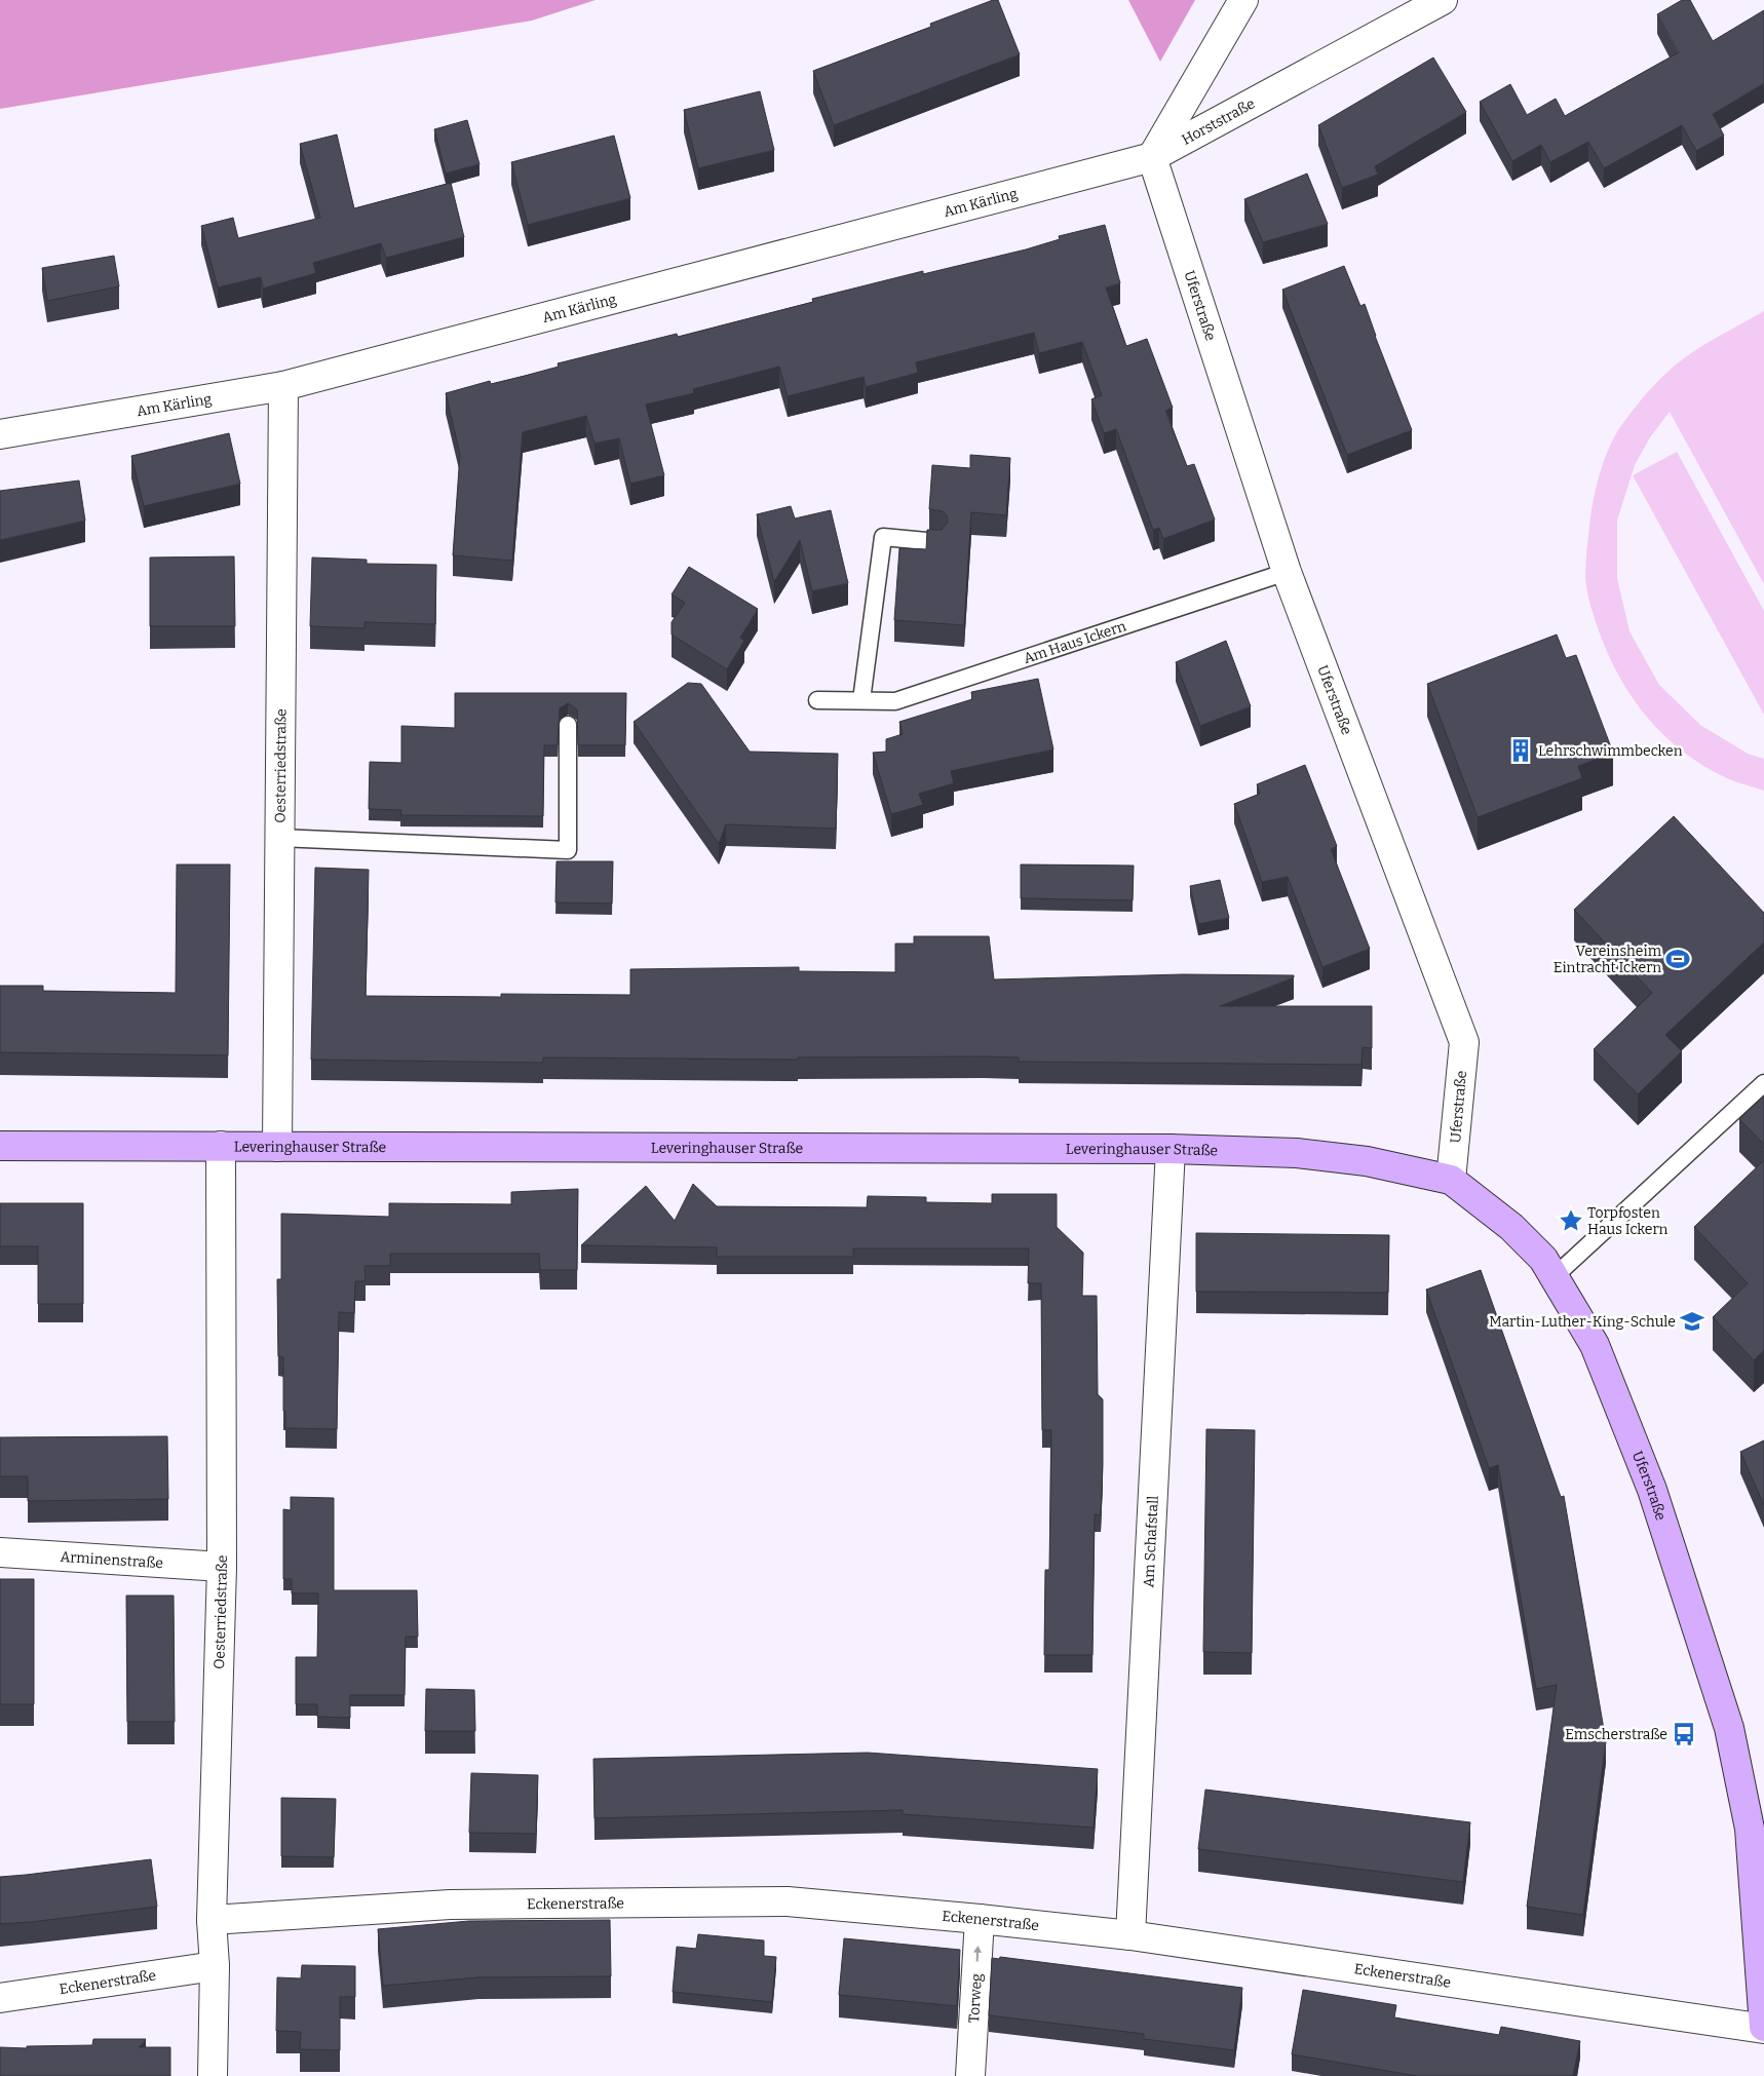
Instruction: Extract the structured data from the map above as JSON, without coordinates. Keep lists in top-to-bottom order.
{
  "streets": {
    "main road": ["Uferstraße", "Leveringhauser Straße"],
    "street": [
      "Horststraße",
      "Am Kärling",
      "Oesterriedstraße",
      "Am Schafstall",
      "Arminenstraße",
      "Eckenerstraße",
      "Torweg"
    ],
    "lane": ["Am Haus Ickern"]
  },
  "crossings": [
    ["Horststraße", "Am Kärling"],
    ["Horststraße", "Uferstraße"],
    ["Am Kärling", "Uferstraße"],
    ["Am Kärling", "Oesterriedstraße"],
    ["Uferstraße", "Am Haus Ickern"],
    ["Uferstraße", "Leveringhauser Straße"],
    ["Uferstraße", "Eckenerstraße"],
    ["Oesterriedstraße", "Leveringhauser Straße"],
    ["Oesterriedstraße", "Arminenstraße"],
    ["Oesterriedstraße", "Eckenerstraße"],
    ["Leveringhauser Straße", "Am Schafstall"],
    ["Am Schafstall", "Eckenerstraße"],
    ["Eckenerstraße", "Torweg"]
  ],
  "one_way": ["Torweg"],
  "places": {
    "building": ["Lehrschwimmbecken"],
    "sports": ["Vereinsheim Eintracht Ickern"],
    "place": ["Torpfosten Haus Ickern"],
    "school or university": ["Martin-Luther-King-Schule"],
    "bus stop": ["Emscherstraße"]
  }
}
